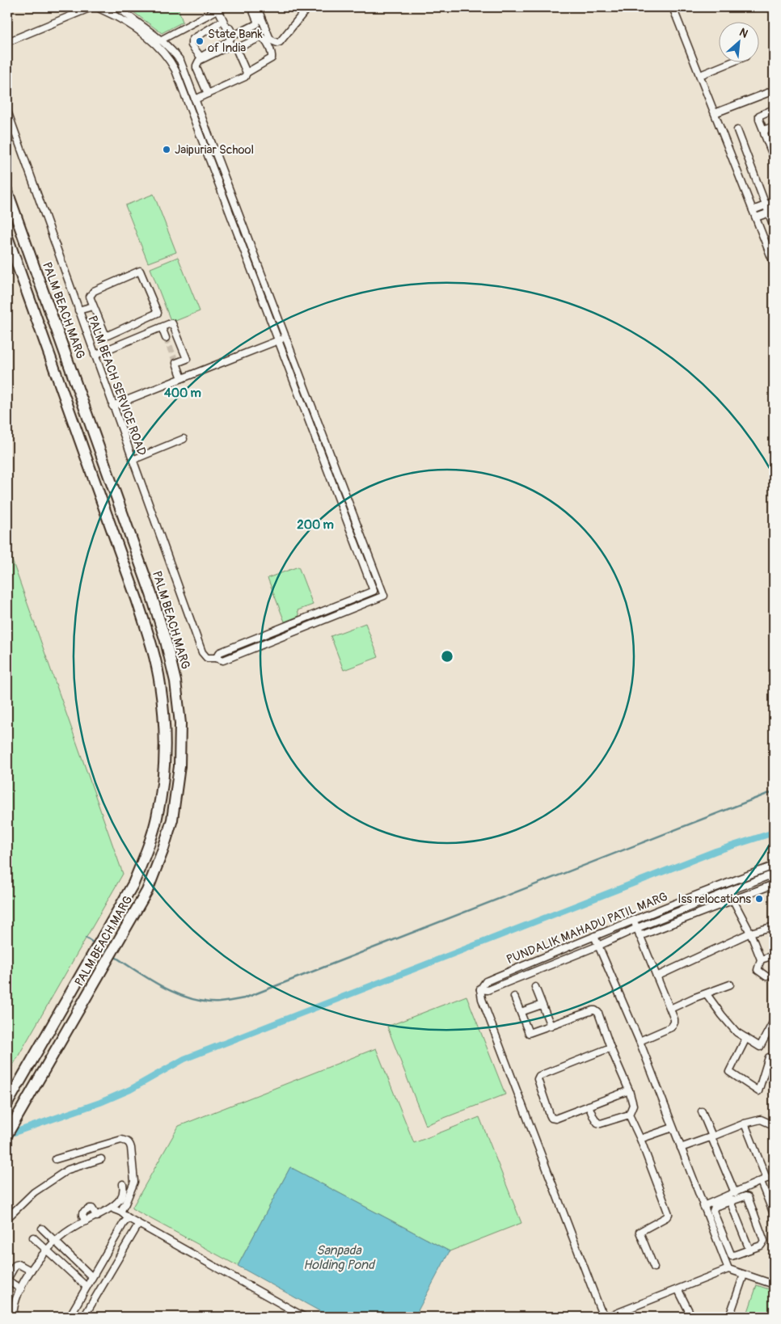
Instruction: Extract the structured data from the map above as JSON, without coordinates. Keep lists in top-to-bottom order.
{
  "streets": {
    "main road": ["PALM BEACH MARG"],
    "street": ["PALM BEACH SERVICE ROAD", "PUNDALIK MAHADU PATIL MARG"]
  },
  "water": ["Sanpada Holding Pond"],
  "places": ["State Bank of India", "Jaipuriar School", "Iss relocations"],
  "north": "top right",
  "rings": ["400 m", "200 m"]
}
